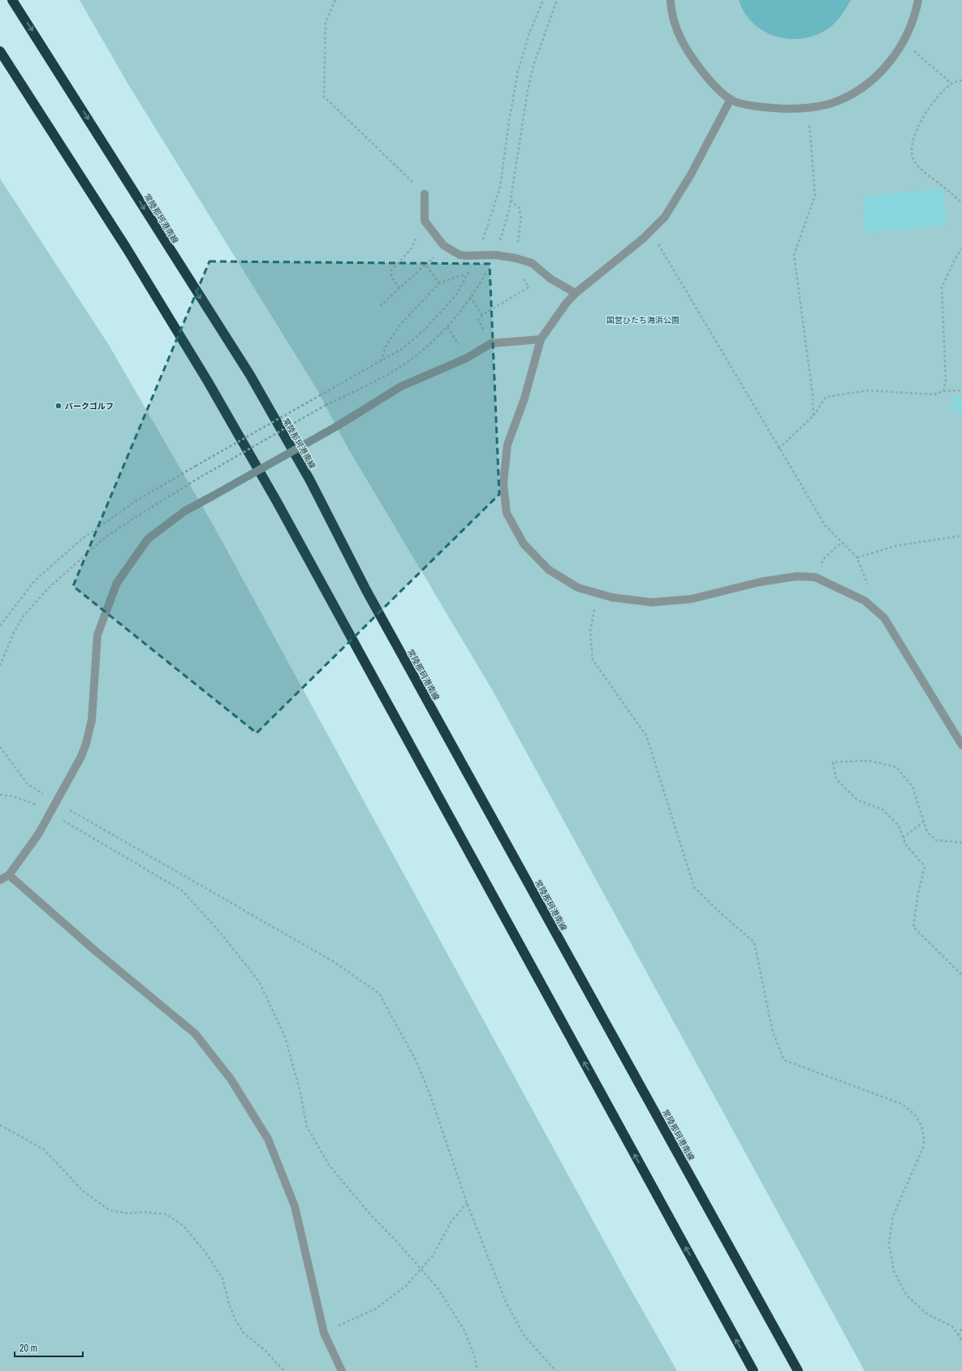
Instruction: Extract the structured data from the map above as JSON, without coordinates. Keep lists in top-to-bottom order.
{
  "streets": {
    "highway": ["常陸那珂港南線"]
  },
  "parks": ["国営ひたち海浜公園"],
  "places": ["パークゴルフ"],
  "scale_bar": "20 m"
}
